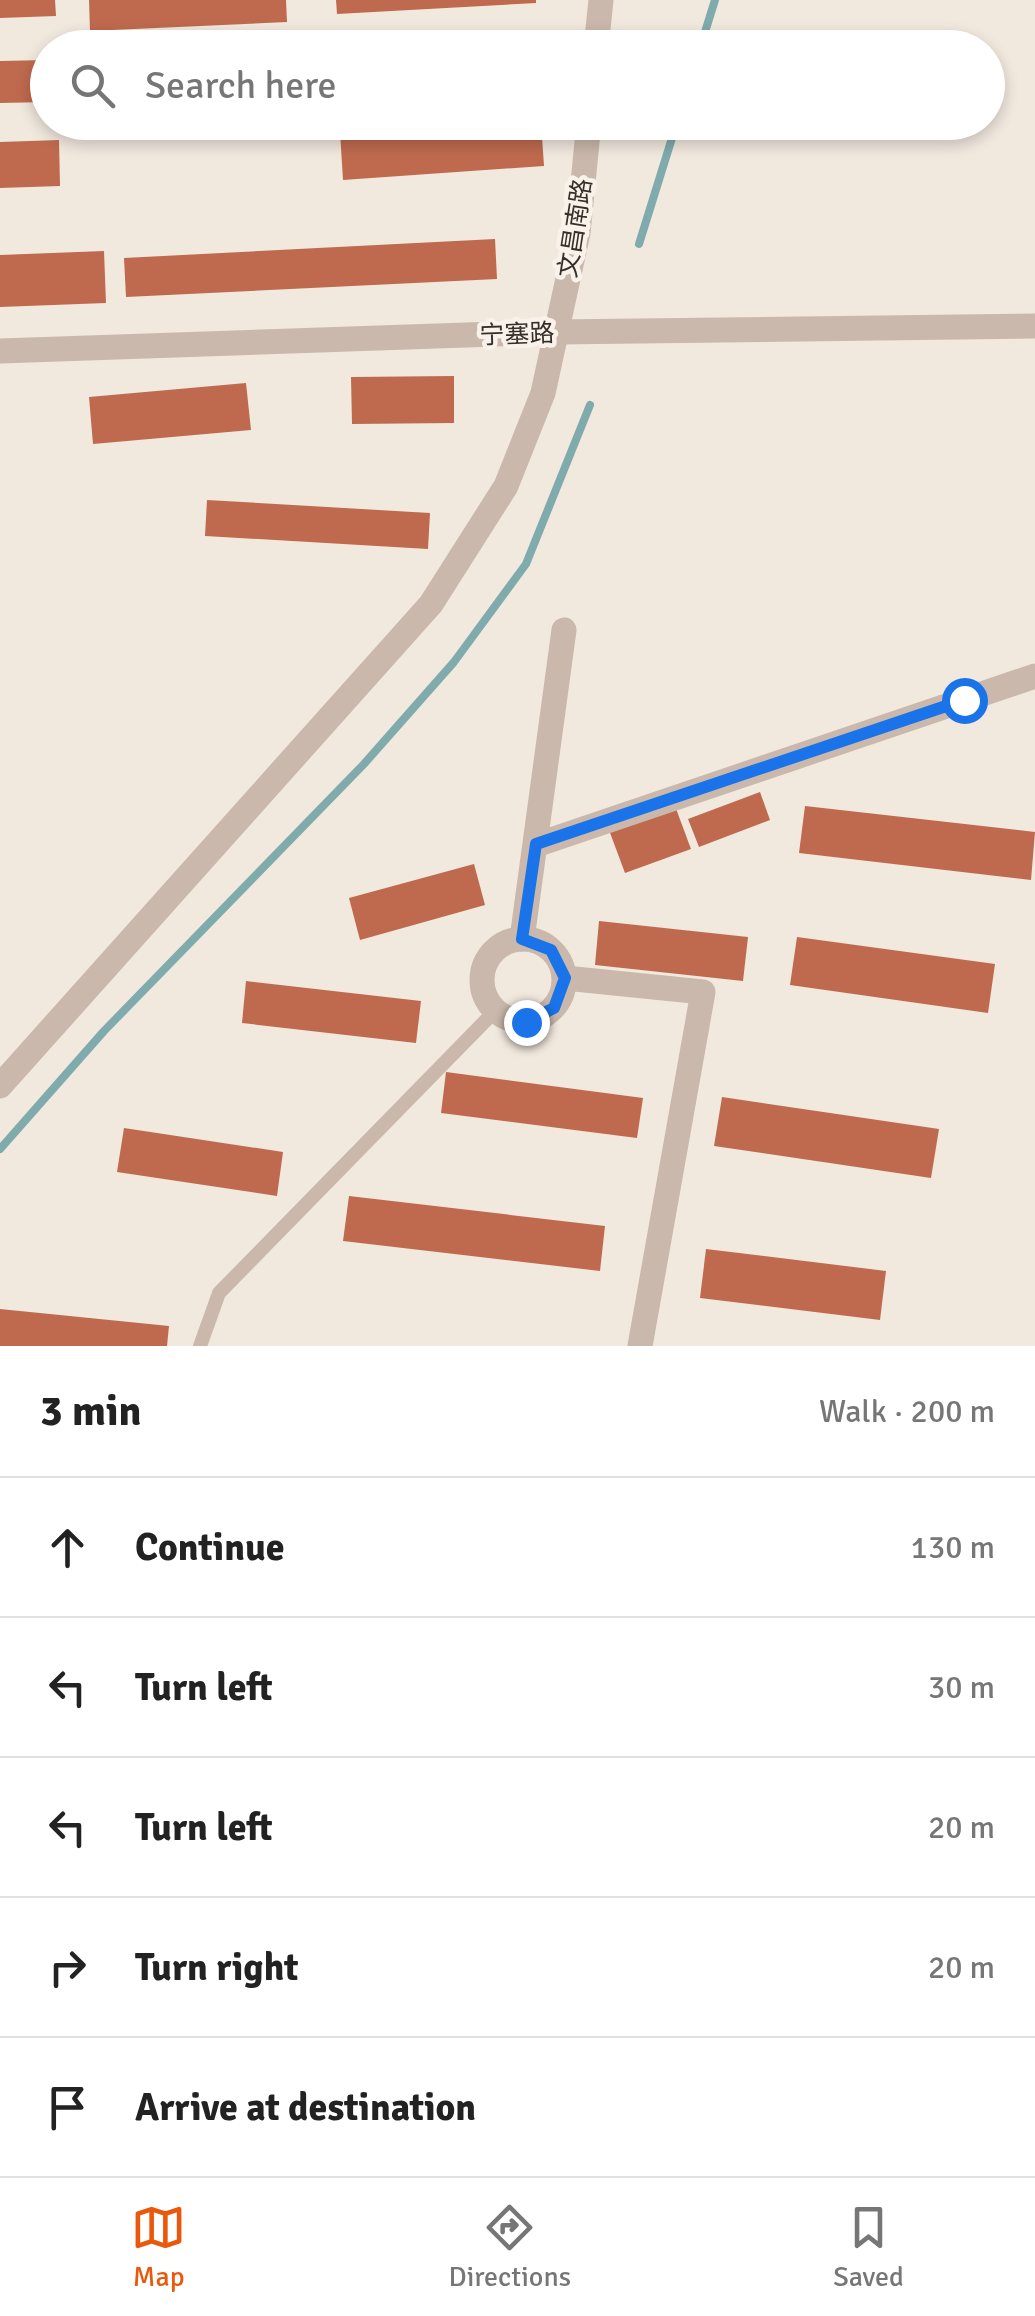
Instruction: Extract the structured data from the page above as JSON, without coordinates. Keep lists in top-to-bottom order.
{
  "streets": {
    "street": ["文昌南路", "宁塞路"]
  },
  "crossings": [
    ["文昌南路", "宁塞路"]
  ],
  "page": {
    "search": "Search here",
    "heading": ["3 min", "Walk · 200 m"],
    "list": [
      ["Continue", "130 m"],
      ["Turn left", "30 m"],
      ["Turn left", "20 m"],
      ["Turn right", "20 m"],
      "Arrive at destination"
    ],
    "nav": ["Map", "Directions", "Saved"]
  }
}
